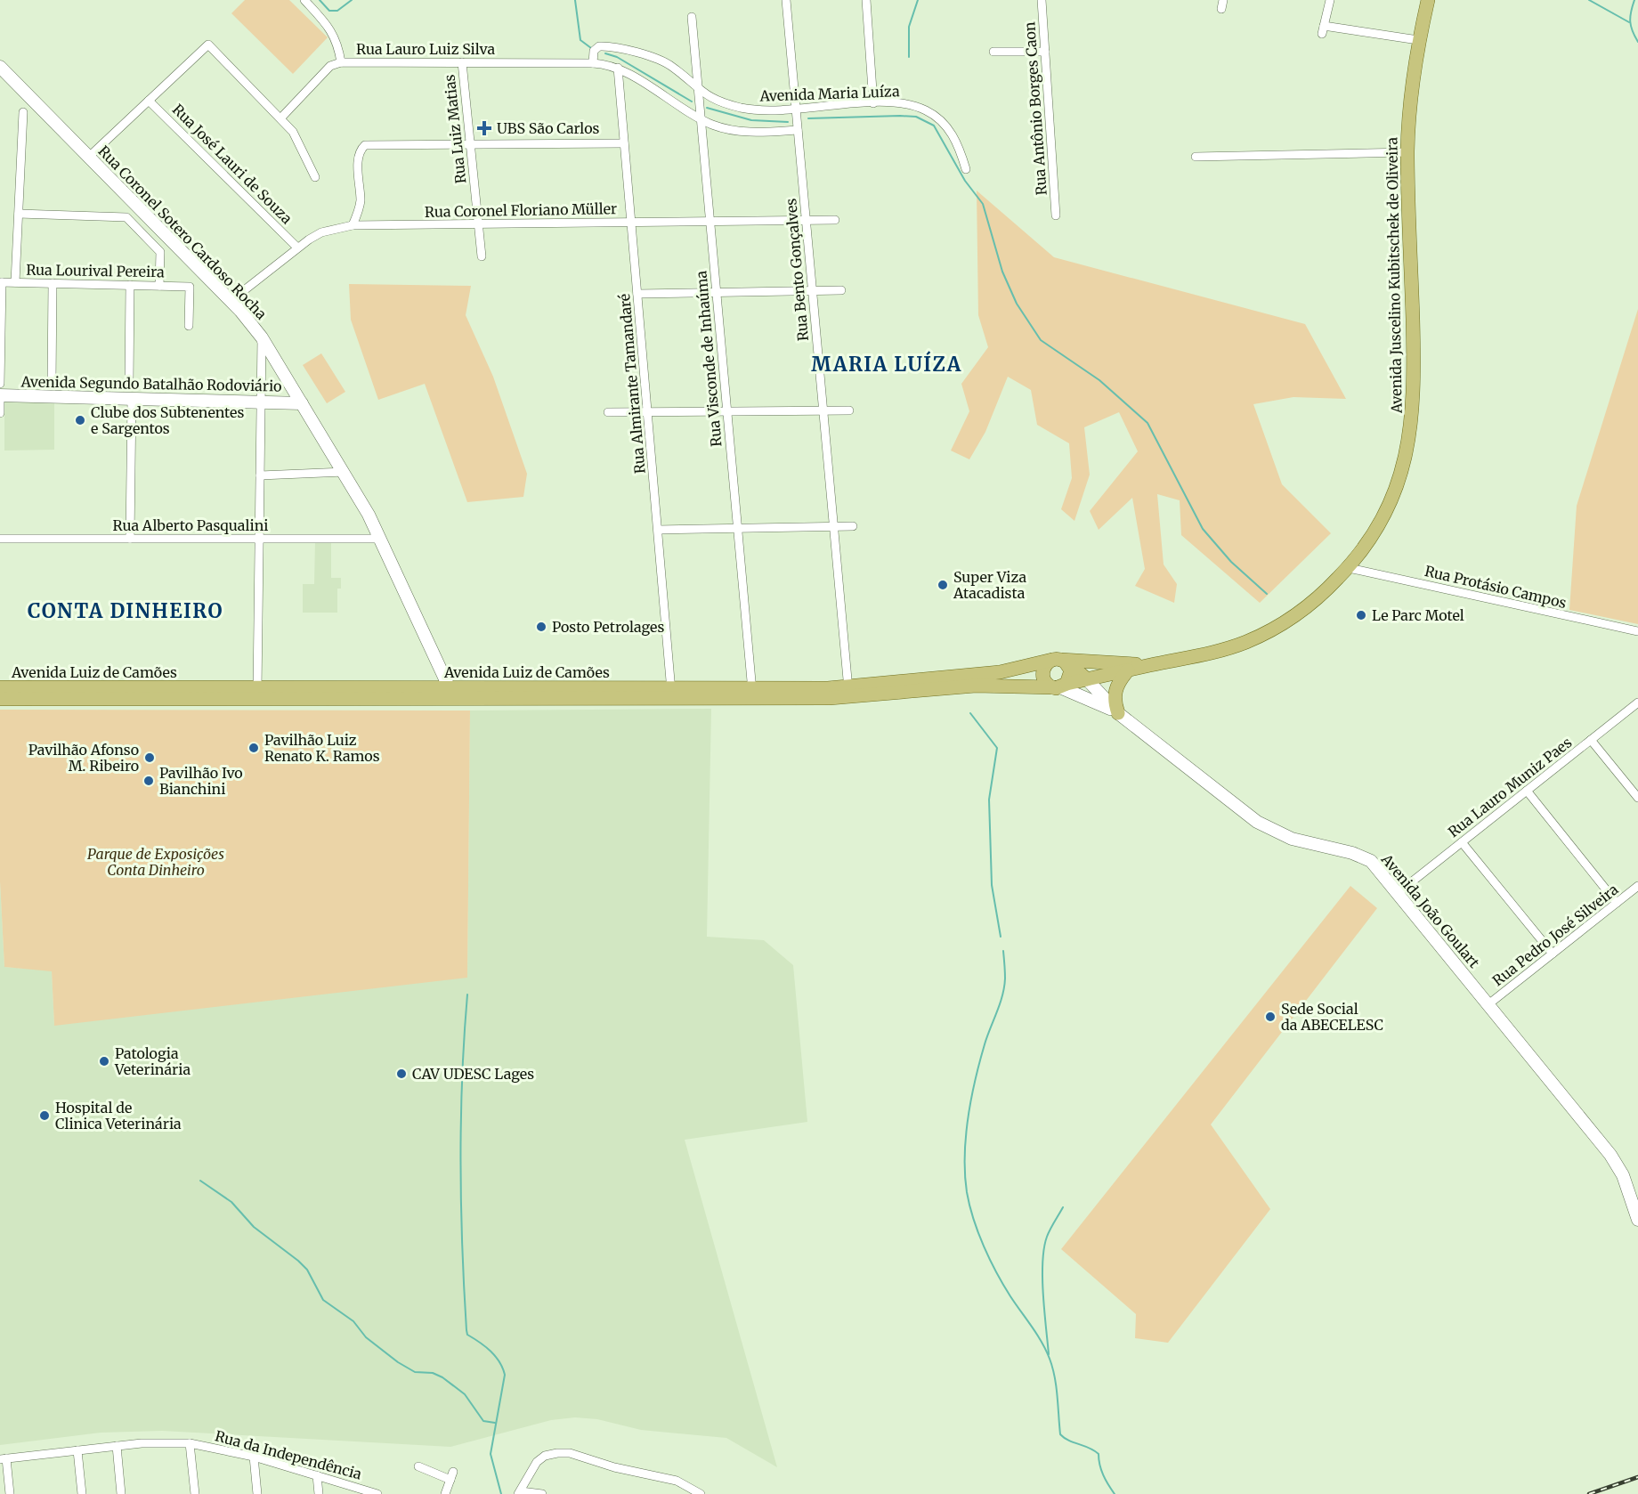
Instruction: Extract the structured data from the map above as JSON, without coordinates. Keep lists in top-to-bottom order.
{
  "streets": {
    "main road": ["Avenida Juscelino Kubitschek de Oliveira", "Avenida Luiz de Camões"],
    "street": [
      "Rua Lauro Luiz Silva",
      "Avenida Maria Luíza",
      "Rua Antônio Borges Caon",
      "Rua Luiz Matias",
      "Rua José Lauri de Souza",
      "Rua Coronel Floriano Müller",
      "Rua Coronel Sotero Cardoso Rocha",
      "Rua Bento Gonçalves",
      "Rua Lourival Pereira",
      "Rua Visconde de Inhaúma",
      "Avenida Segundo Batalhão Rodoviário",
      "Rua Almirante Tamandaré",
      "Rua Alberto Pasqualini",
      "Rua Protásio Campos",
      "Rua Lauro Muniz Paes",
      "Avenida João Goulart",
      "Rua Pedro José Silveira",
      "Rua da Independência"
    ]
  },
  "crossings": [
    ["Rua Lauro Luiz Silva", "Avenida Maria Luíza"],
    ["Rua Lauro Luiz Silva", "Rua Luiz Matias"],
    ["Avenida Maria Luíza", "Rua Bento Gonçalves"],
    ["Avenida Maria Luíza", "Rua Visconde de Inhaúma"],
    ["Rua Luiz Matias", "Rua Coronel Floriano Müller"],
    ["Rua José Lauri de Souza", "Rua Coronel Floriano Müller"],
    ["Rua Coronel Floriano Müller", "Rua Coronel Sotero Cardoso Rocha"],
    ["Rua Coronel Floriano Müller", "Rua Bento Gonçalves"],
    ["Rua Coronel Floriano Müller", "Rua Visconde de Inhaúma"],
    ["Rua Coronel Floriano Müller", "Rua Almirante Tamandaré"],
    ["Rua Coronel Sotero Cardoso Rocha", "Avenida Segundo Batalhão Rodoviário"],
    ["Rua Coronel Sotero Cardoso Rocha", "Rua Alberto Pasqualini"],
    ["Rua Coronel Sotero Cardoso Rocha", "Avenida Luiz de Camões"],
    ["Rua Bento Gonçalves", "Avenida Luiz de Camões"],
    ["Avenida Juscelino Kubitschek de Oliveira", "Rua Protásio Campos"],
    ["Avenida Juscelino Kubitschek de Oliveira", "Avenida Luiz de Camões"],
    ["Avenida Juscelino Kubitschek de Oliveira", "Avenida João Goulart"],
    ["Rua Visconde de Inhaúma", "Avenida Luiz de Camões"],
    ["Rua Almirante Tamandaré", "Avenida Luiz de Camões"],
    ["Avenida Luiz de Camões", "Avenida João Goulart"],
    ["Rua Lauro Muniz Paes", "Avenida João Goulart"],
    ["Avenida João Goulart", "Rua Pedro José Silveira"]
  ],
  "districts": ["MARIA LUÍZA", "CONTA DINHEIRO"],
  "parks": ["Parque de Exposições Conta Dinheiro"],
  "places": {
    "health": ["UBS São Carlos"],
    "other": [
      "Clube dos Subtenentes e Sargentos",
      "Super Viza Atacadista",
      "Le Parc Motel",
      "Posto Petrolages",
      "Pavilhão Luiz Renato K. Ramos",
      "Pavilhão Afonso M. Ribeiro",
      "Pavilhão Ivo Bianchini",
      "Sede Social da ABECELESC",
      "Patologia Veterinária",
      "CAV UDESC Lages",
      "Hospital de Clinica Veterinária"
    ]
  }
}
